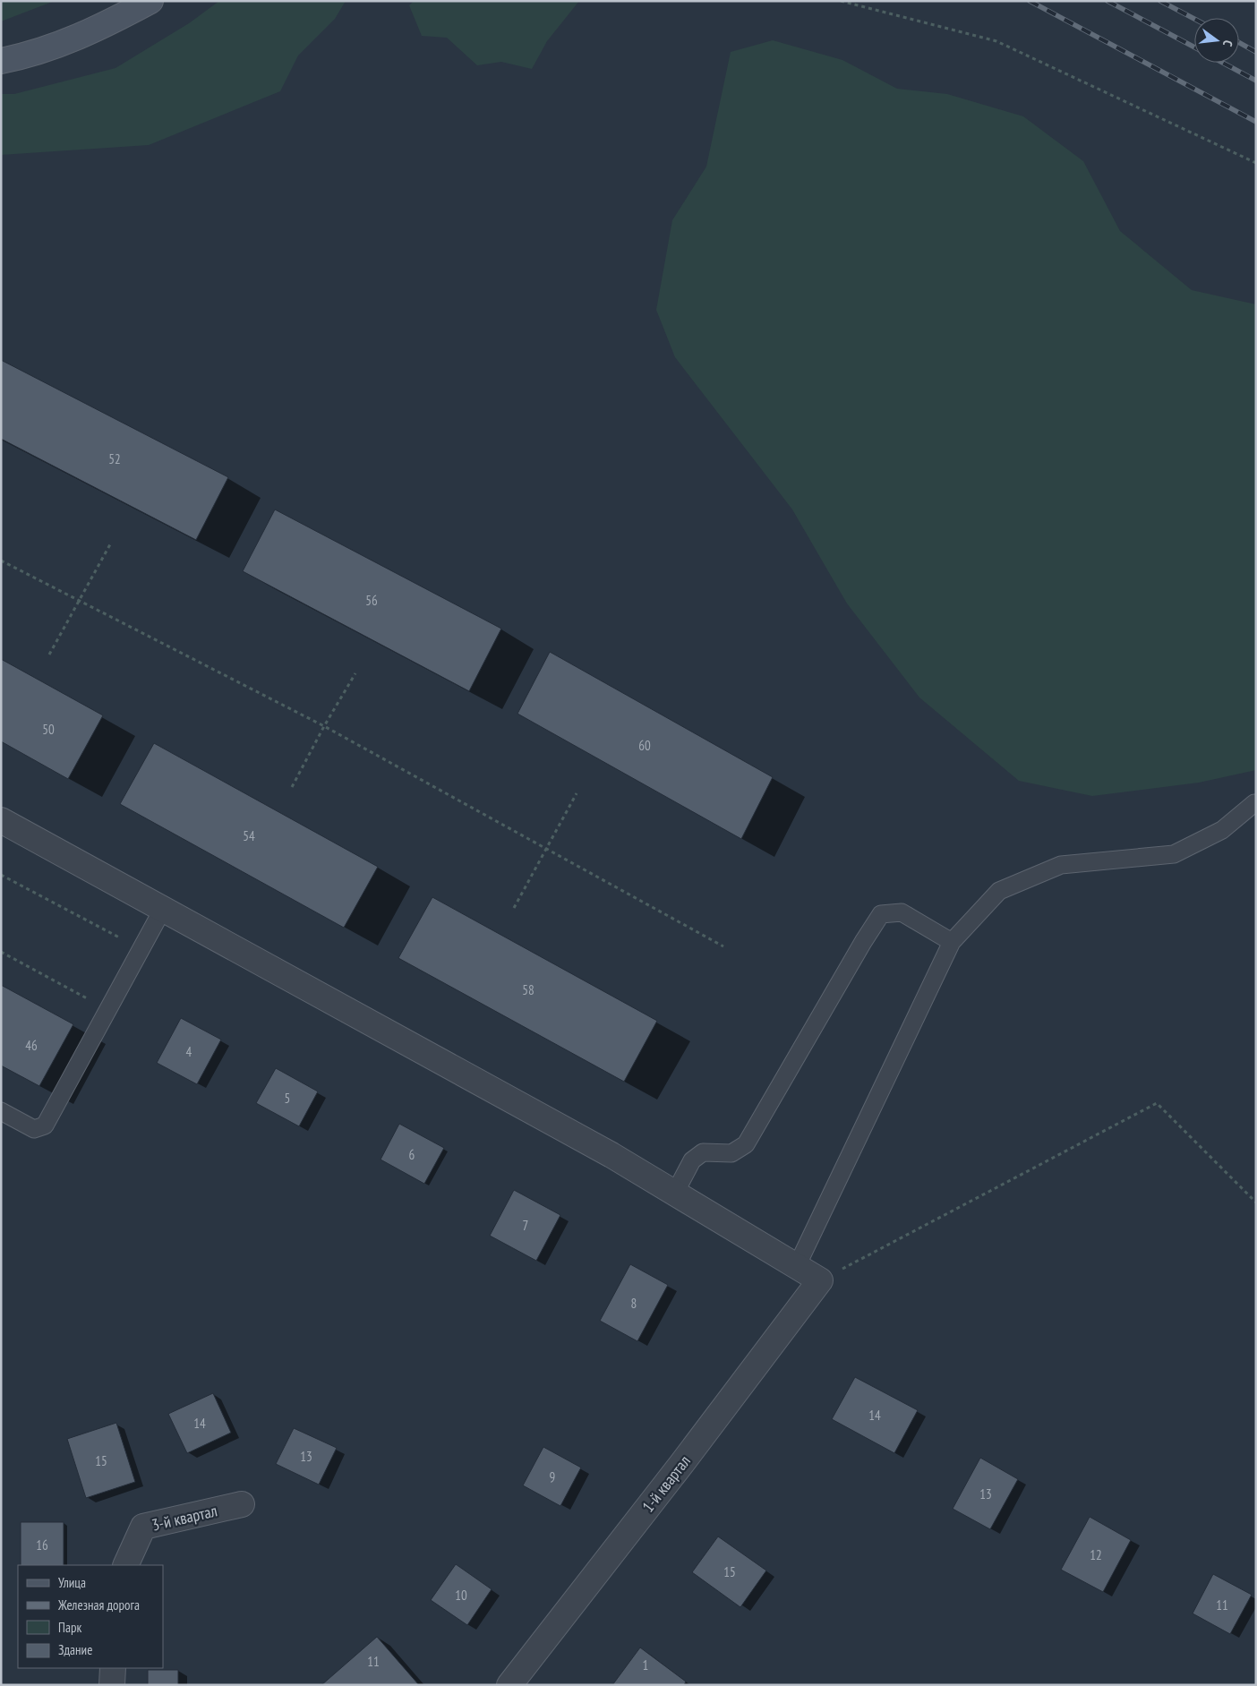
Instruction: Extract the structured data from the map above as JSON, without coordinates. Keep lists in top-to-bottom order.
{
  "streets": {
    "street": ["1-й квартал", "3-й квартал"]
  },
  "house_numbers": [
    "52",
    "56",
    "50",
    "60",
    "54",
    "58",
    "46",
    "4",
    "5",
    "6",
    "7",
    "8",
    "14",
    "14",
    "13",
    "15",
    "9",
    "13",
    "16",
    "12",
    "15",
    "10",
    "11",
    "11",
    "1"
  ],
  "legend": [
    "Улица",
    "Железная дорога",
    "Парк",
    "Здание"
  ],
  "north": "right"
}
